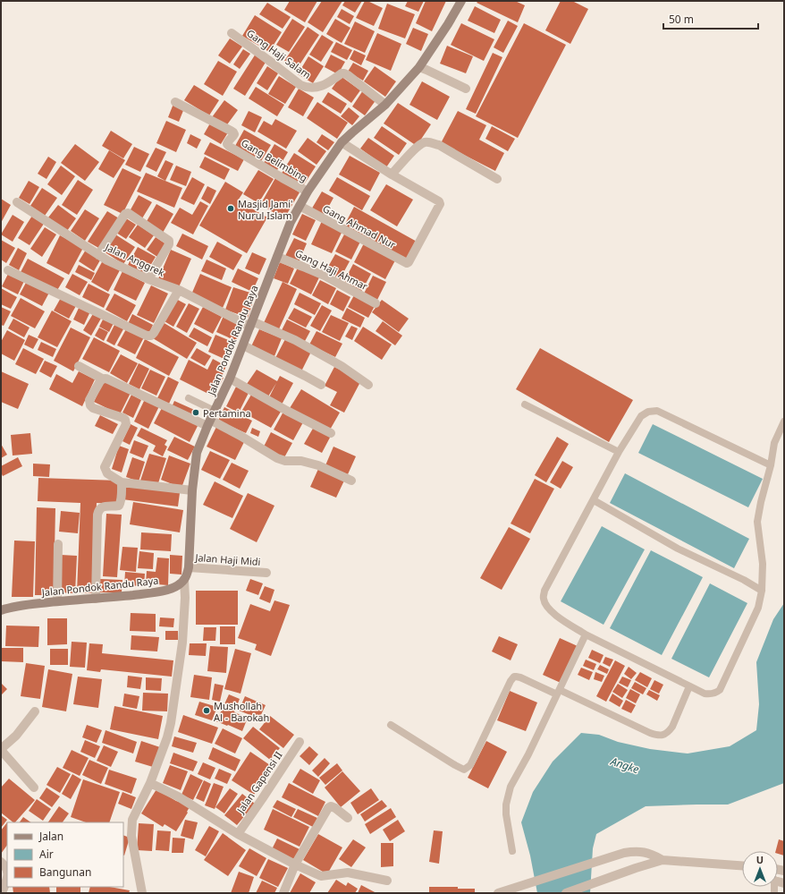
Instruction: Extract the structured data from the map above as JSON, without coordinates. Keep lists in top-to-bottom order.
{
  "streets": {
    "main road": ["Jalan Pondok Randu Raya"],
    "street": [
      "Gang Haji Salam",
      "Gang Belimbing",
      "Gang Ahmad Nur",
      "Jalan Anggrek",
      "Gang Haji Ahmar",
      "Jalan Haji Midi",
      "Jalan Gapensi II"
    ]
  },
  "crossings": [
    ["Gang Haji Salam", "Jalan Pondok Randu Raya"],
    ["Gang Belimbing", "Jalan Pondok Randu Raya"],
    ["Gang Ahmad Nur", "Jalan Pondok Randu Raya"],
    ["Jalan Anggrek", "Jalan Pondok Randu Raya"],
    ["Gang Haji Ahmar", "Jalan Pondok Randu Raya"],
    ["Jalan Pondok Randu Raya", "Jalan Haji Midi"]
  ],
  "water": ["Angke"],
  "places": ["Masjid Jami' Nurul Islam", "Pertamina", "Mushollah Al - Barokah"],
  "legend": ["Jalan", "Air", "Bangunan"],
  "scale_bar": "50 m",
  "north": "top"
}
